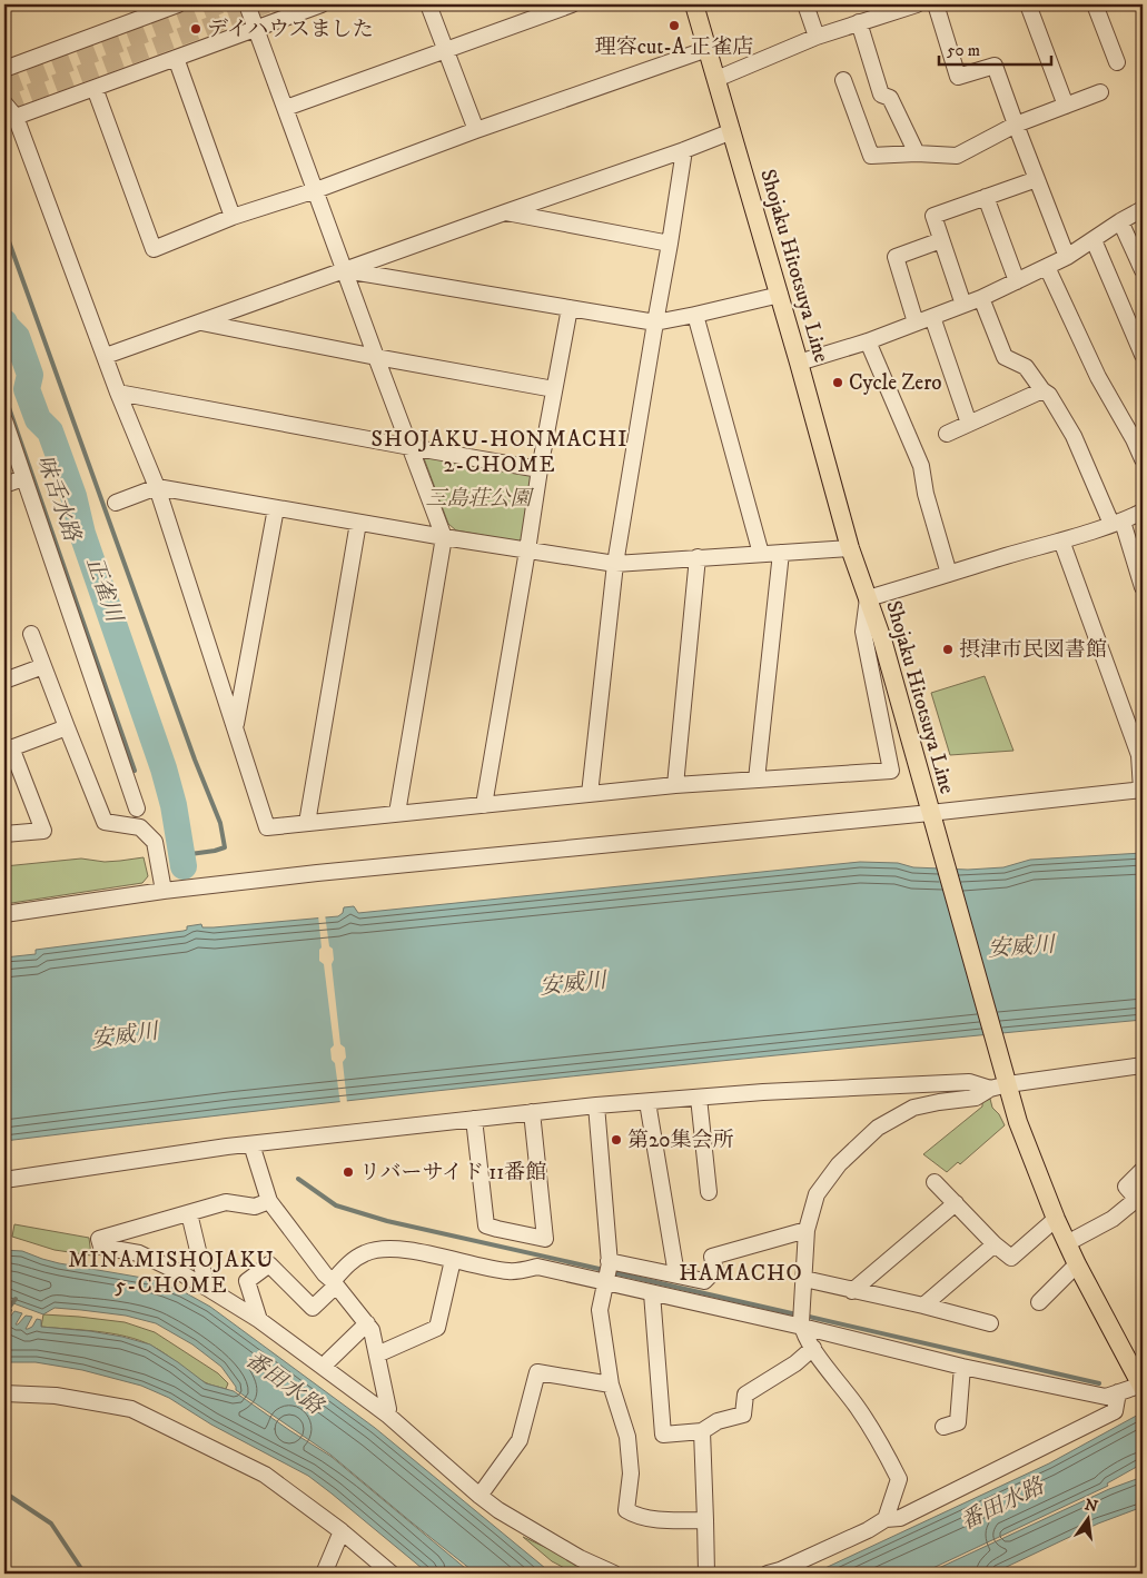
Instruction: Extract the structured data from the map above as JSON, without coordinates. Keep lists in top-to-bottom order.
{
  "streets": {
    "main road": ["Shojaku Hitotsuya Line"]
  },
  "districts": ["SHOJAKU-HONMACHI 2-CHOME", "MINAMISHOJAKU 5-CHOME", "HAMACHO"],
  "water": [
    "味舌水路",
    "正雀川",
    "安威川",
    "番田水路"
  ],
  "parks": ["三島荘公園"],
  "places": [
    "理容cut-A 正雀店",
    "デイハウスました",
    "Cycle Zero",
    "摂津市民図書館",
    "第20集会所",
    "リバーサイド 11番館"
  ],
  "scale_bar": "50 m",
  "north": "top"
}
